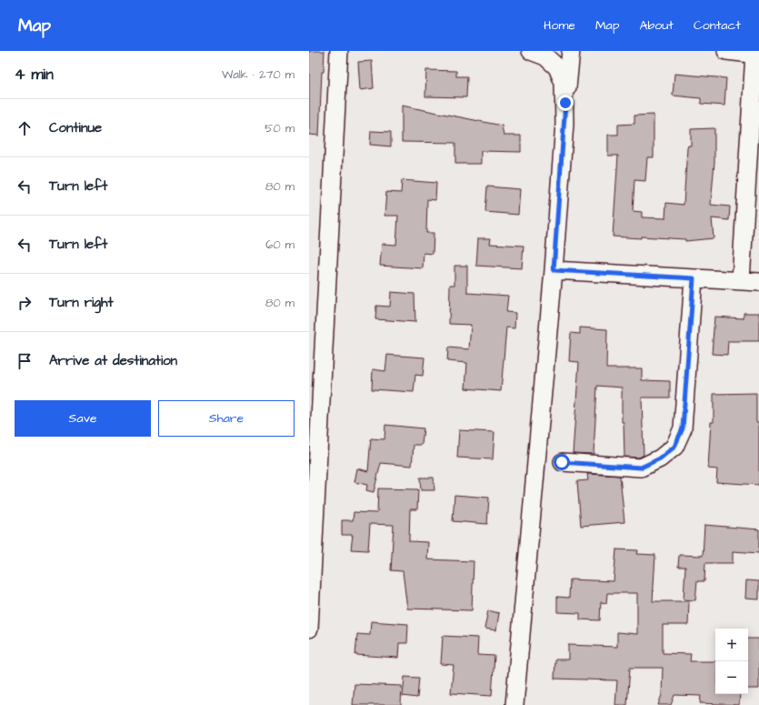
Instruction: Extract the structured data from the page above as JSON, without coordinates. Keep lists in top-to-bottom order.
{
  "page": {
    "header": "Map",
    "nav": [
      "Home",
      "Map",
      "About",
      "Contact"
    ],
    "heading": ["4 min", "Walk · 270 m"],
    "list": [
      ["Continue", "50 m"],
      ["Turn left", "80 m"],
      ["Turn left", "60 m"],
      ["Turn right", "80 m"],
      "Arrive at destination"
    ],
    "buttons": ["Save", "Share"],
    "map_buttons": ["+", "−"]
  }
}
